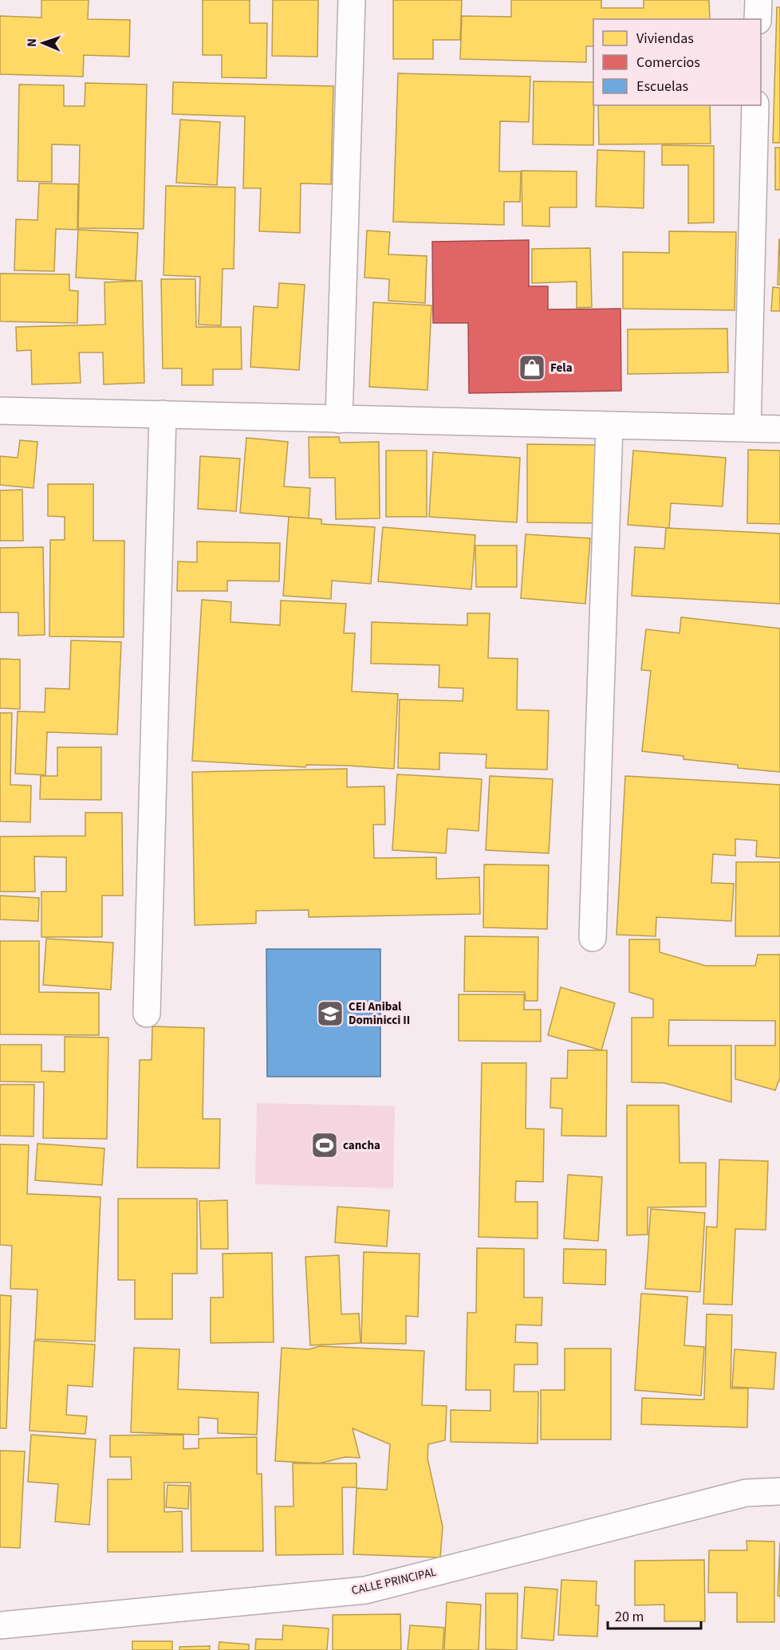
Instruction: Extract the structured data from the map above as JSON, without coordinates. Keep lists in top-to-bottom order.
{
  "streets": {
    "street": ["CALLE PRINCIPAL"]
  },
  "places": {
    "shop": ["Fela"],
    "school or university": ["CEI Anibal Dominicci II"],
    "sports": ["cancha"]
  },
  "legend": ["Viviendas", "Comercios", "Escuelas"],
  "scale_bar": "20 m",
  "north": "left"
}
